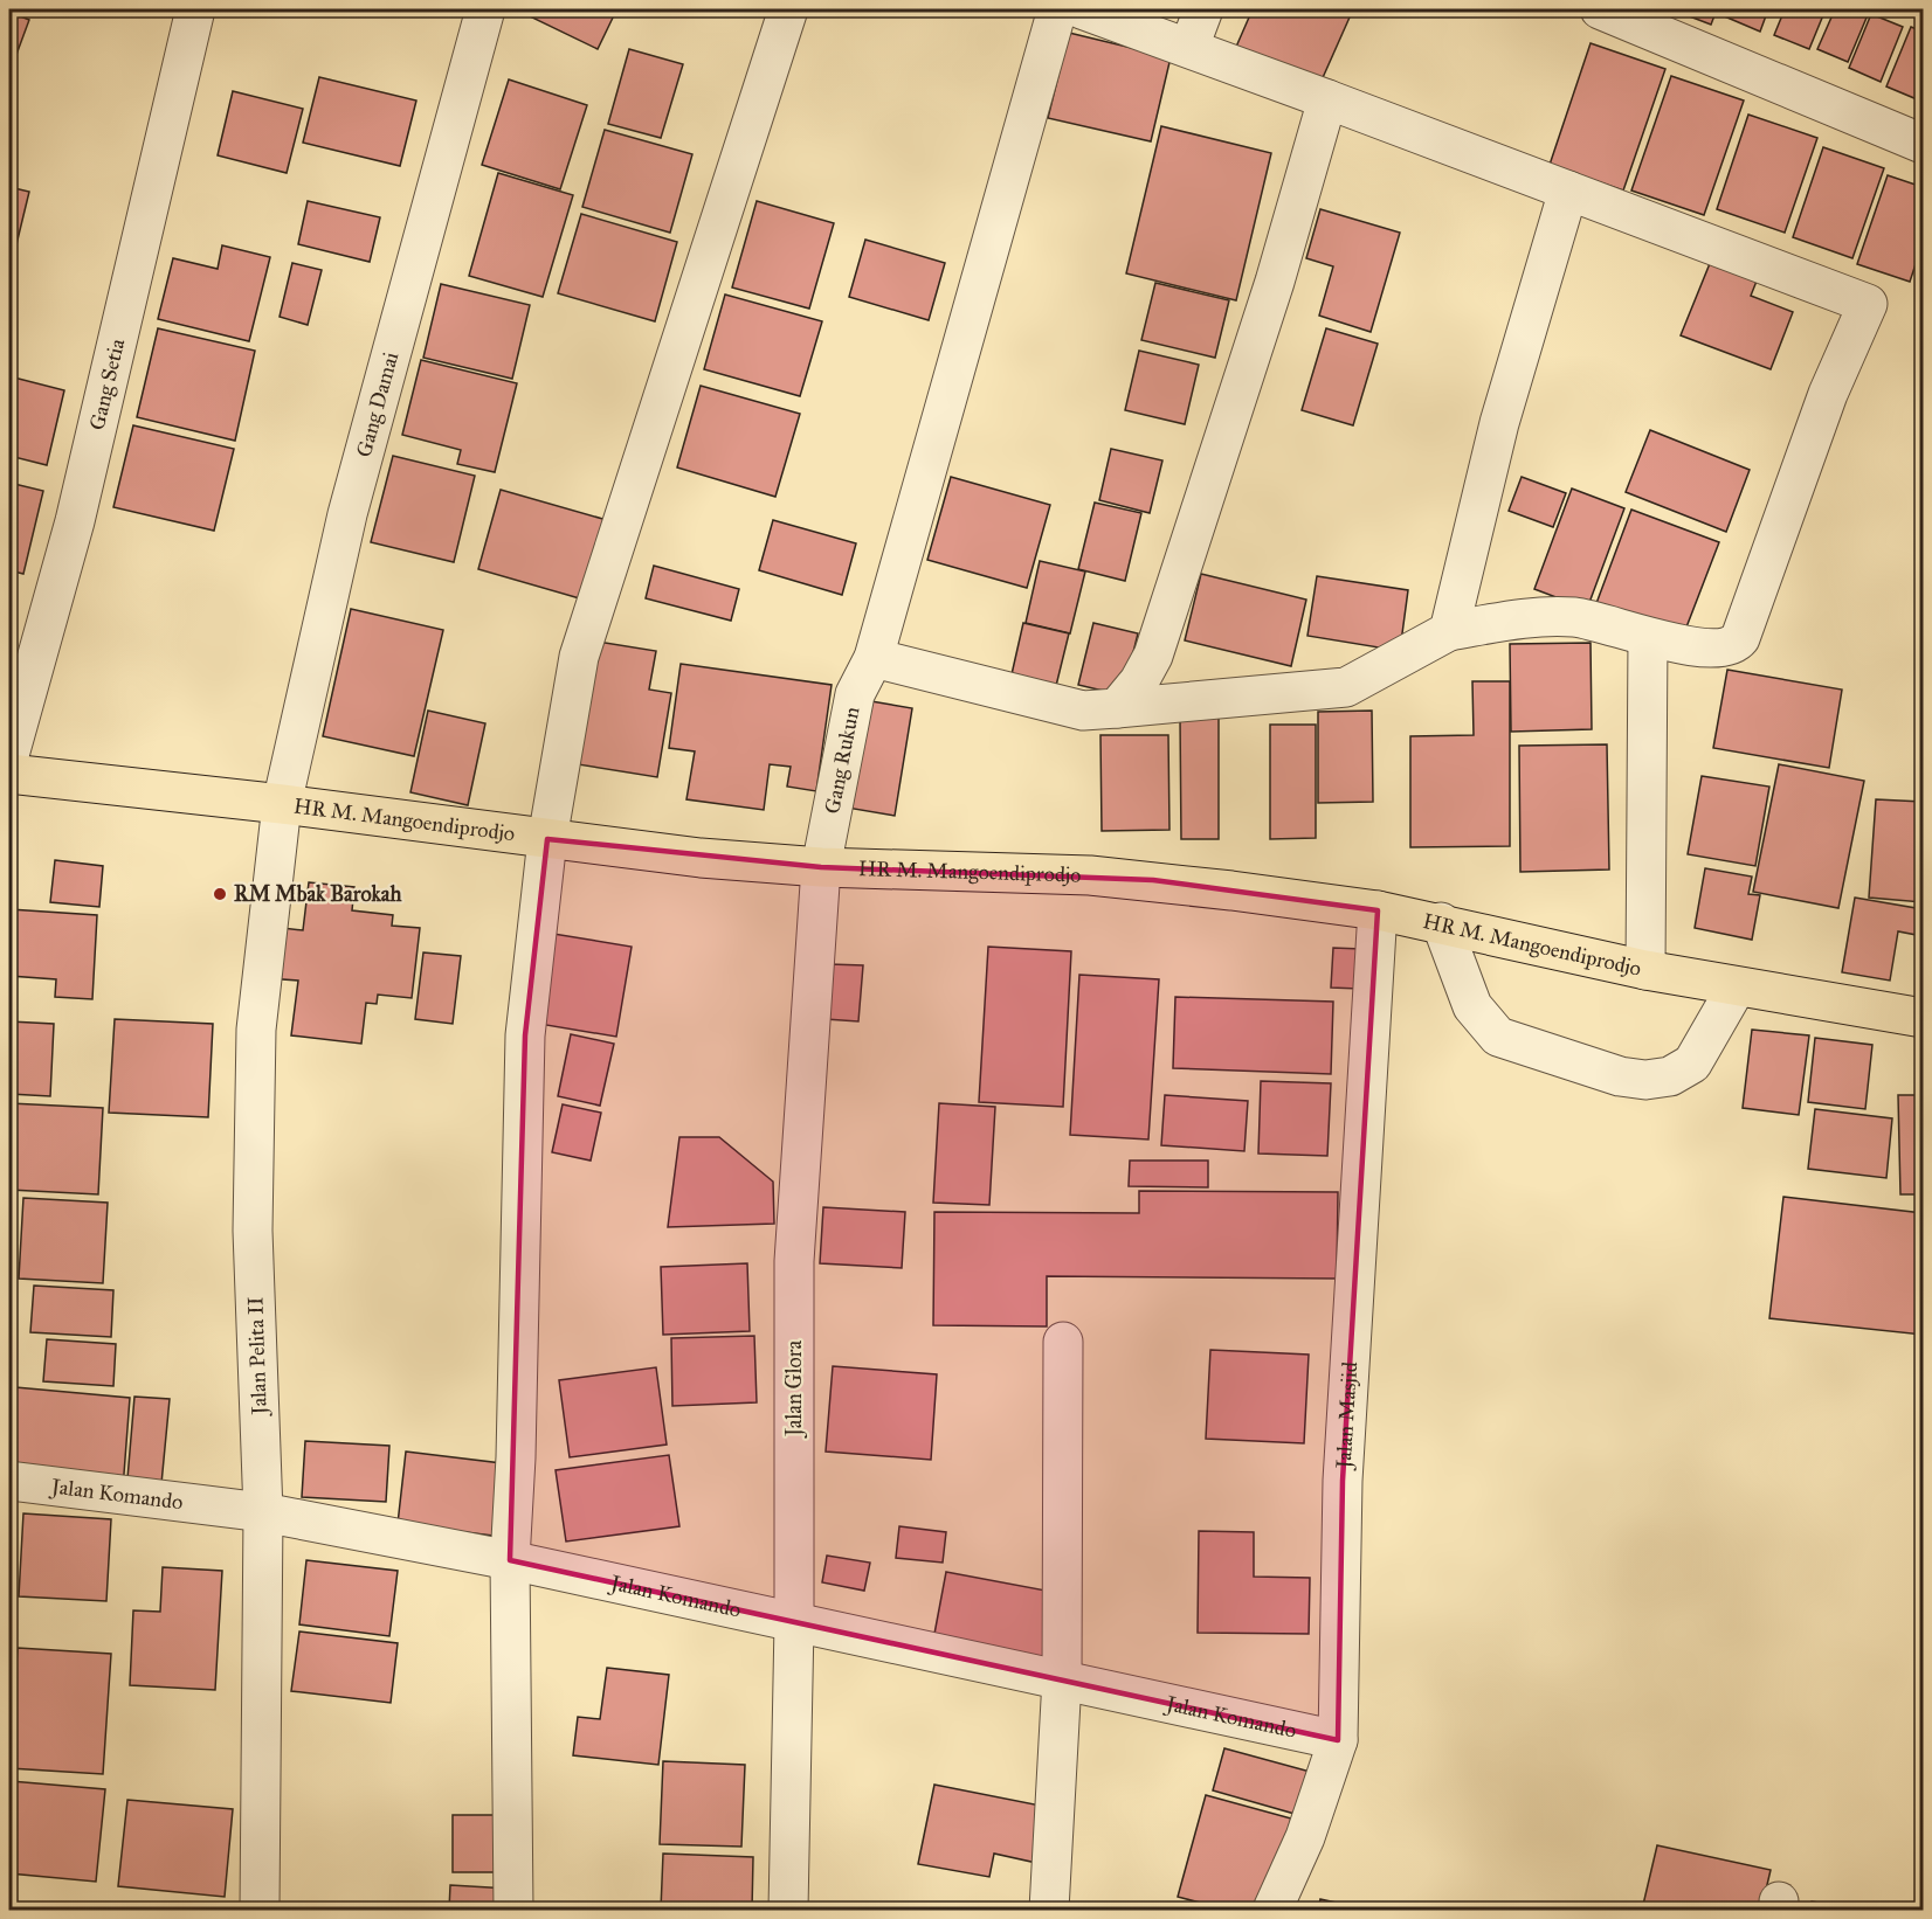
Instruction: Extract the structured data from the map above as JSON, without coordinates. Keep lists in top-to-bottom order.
{
  "streets": {
    "main road": ["HR M. Mangoendiprodjo"],
    "street": [
      "Gang Setia",
      "Gang Damai",
      "Gang Rukun",
      "Jalan Pelita II",
      "Jalan Glora",
      "Jalan Masjid",
      "Jalan Komando"
    ]
  },
  "crossings": [
    ["Gang Damai", "HR M. Mangoendiprodjo"],
    ["Gang Damai", "Jalan Pelita II"],
    ["Gang Rukun", "HR M. Mangoendiprodjo"],
    ["Gang Rukun", "Jalan Glora"],
    ["HR M. Mangoendiprodjo", "Jalan Pelita II"],
    ["HR M. Mangoendiprodjo", "Jalan Glora"],
    ["HR M. Mangoendiprodjo", "Jalan Masjid"],
    ["Jalan Pelita II", "Jalan Komando"],
    ["Jalan Glora", "Jalan Komando"],
    ["Jalan Masjid", "Jalan Komando"]
  ],
  "places": ["RM Mbak Barokah"]
}
